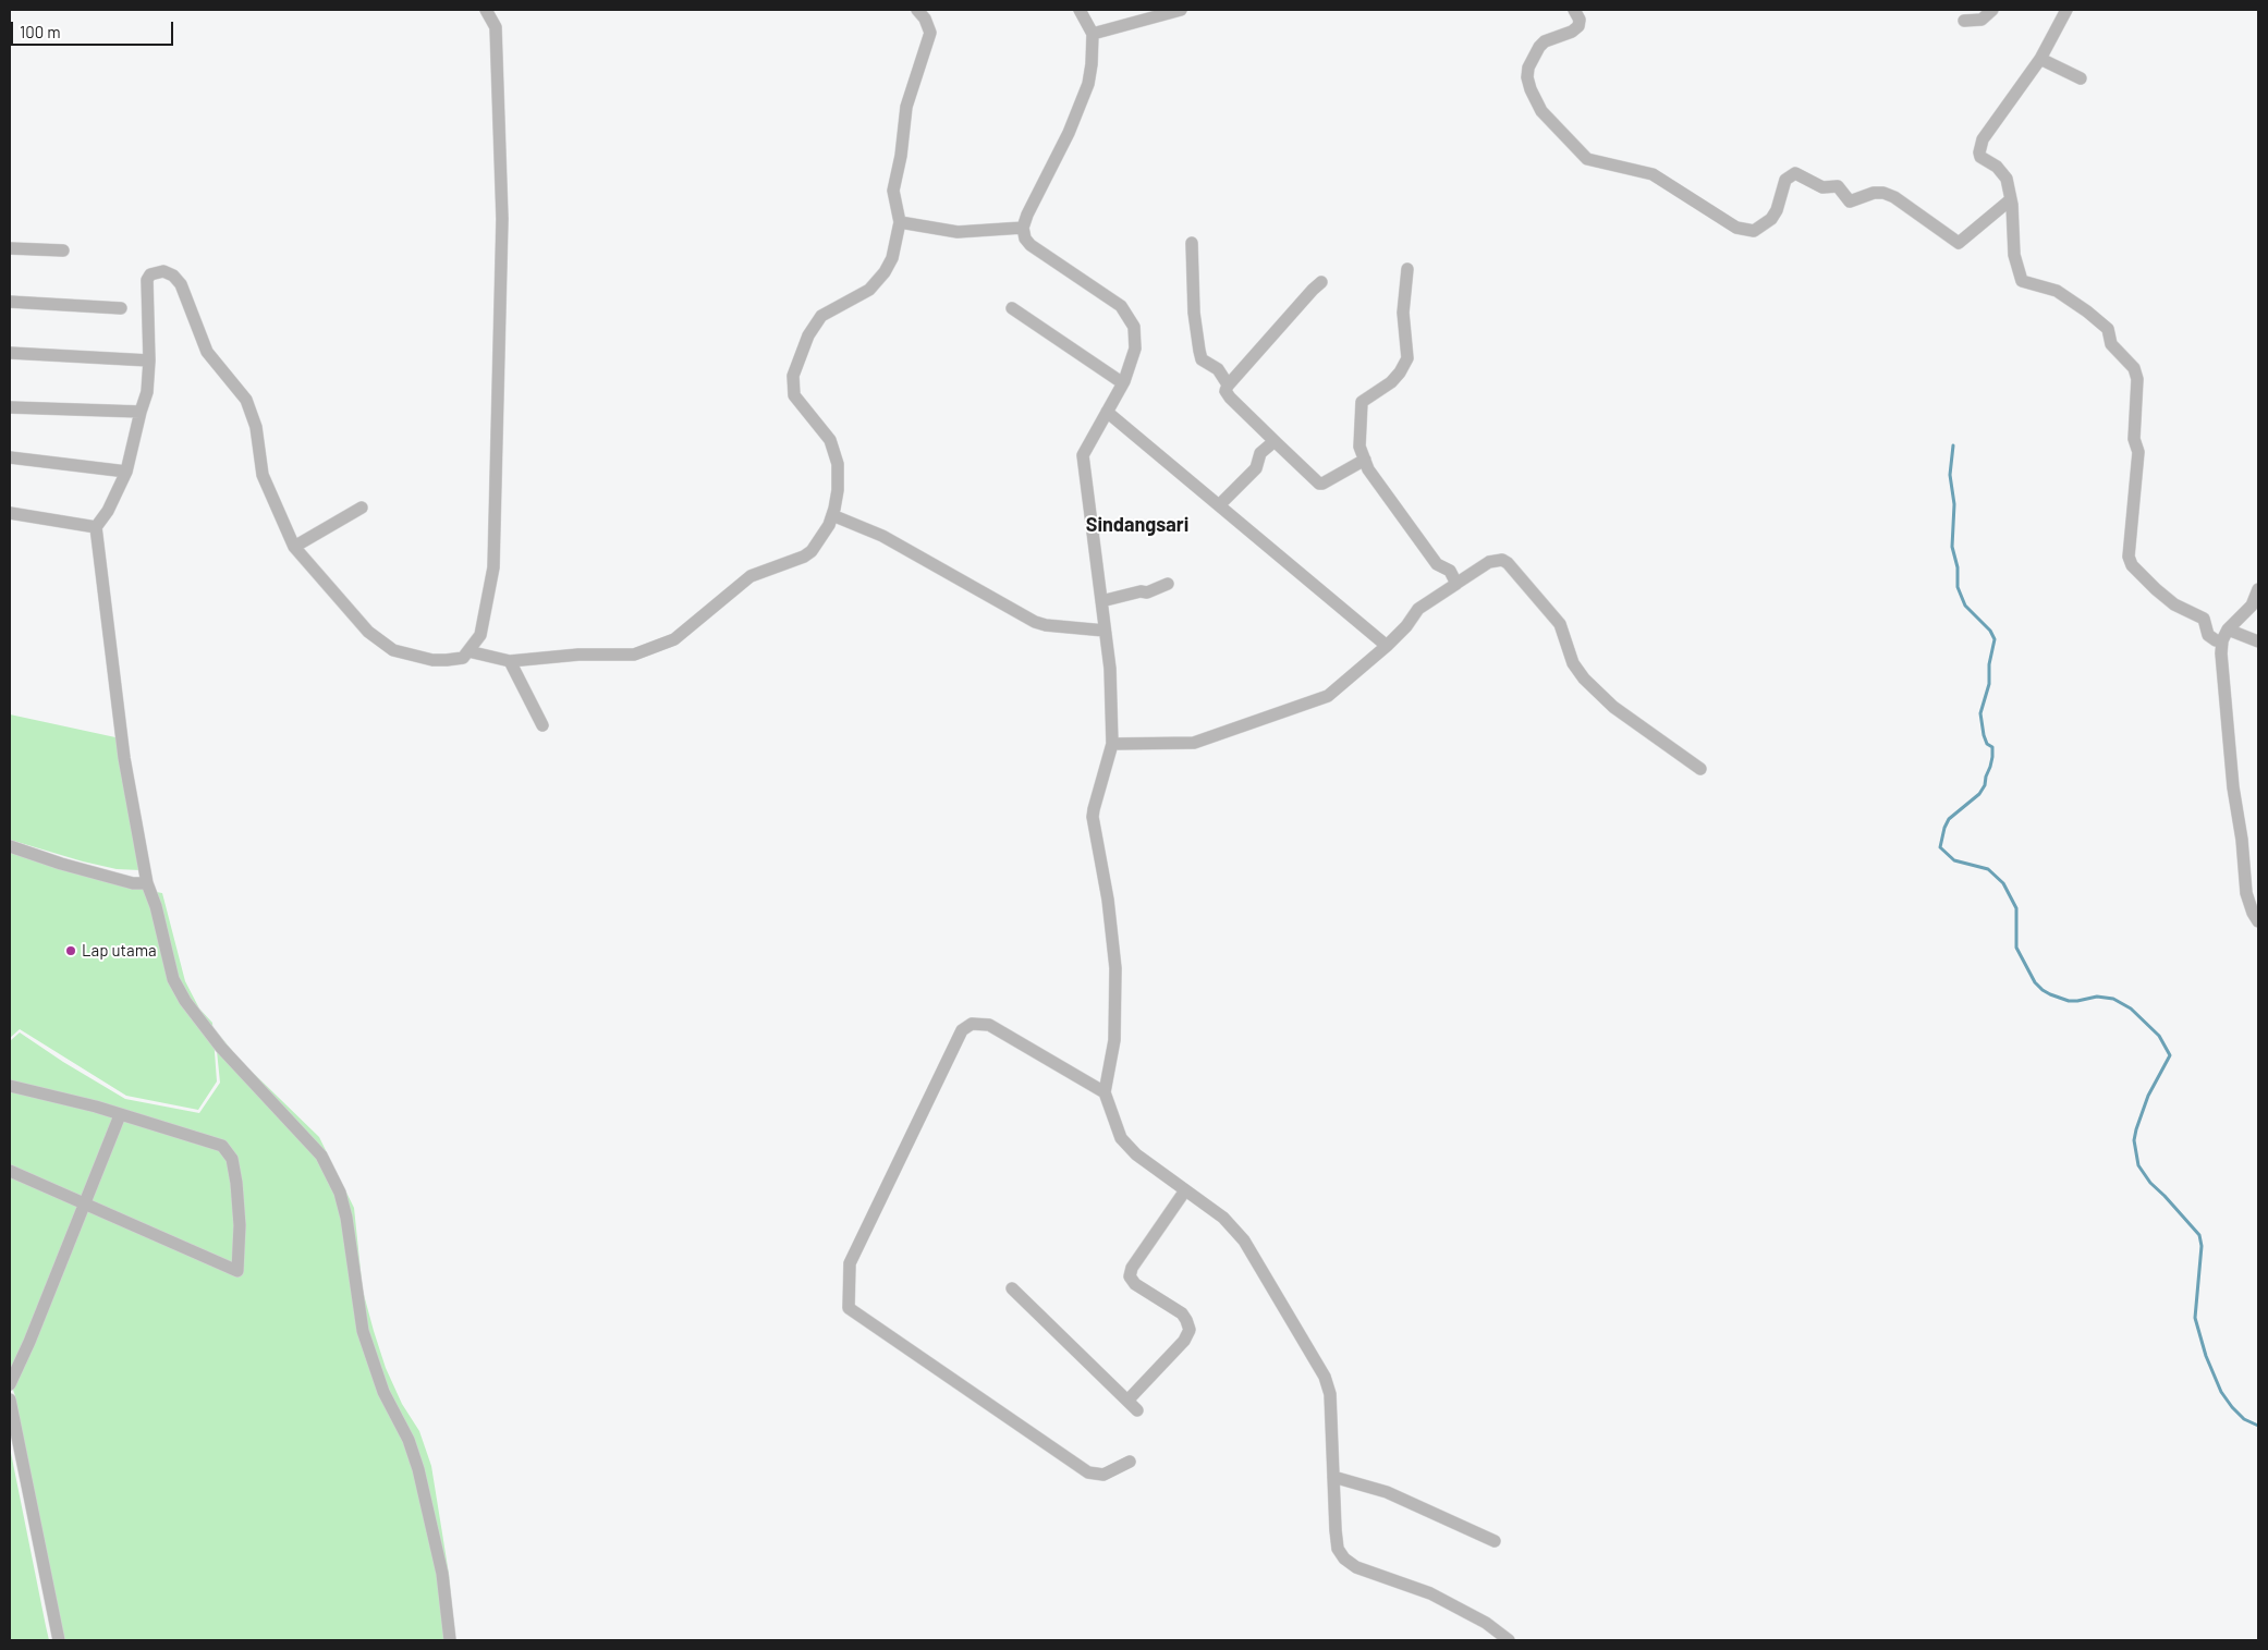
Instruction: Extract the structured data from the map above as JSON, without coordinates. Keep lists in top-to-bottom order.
{
  "districts": ["Sindangsari"],
  "places": ["Lap utama"],
  "scale_bar": "100 m"
}
